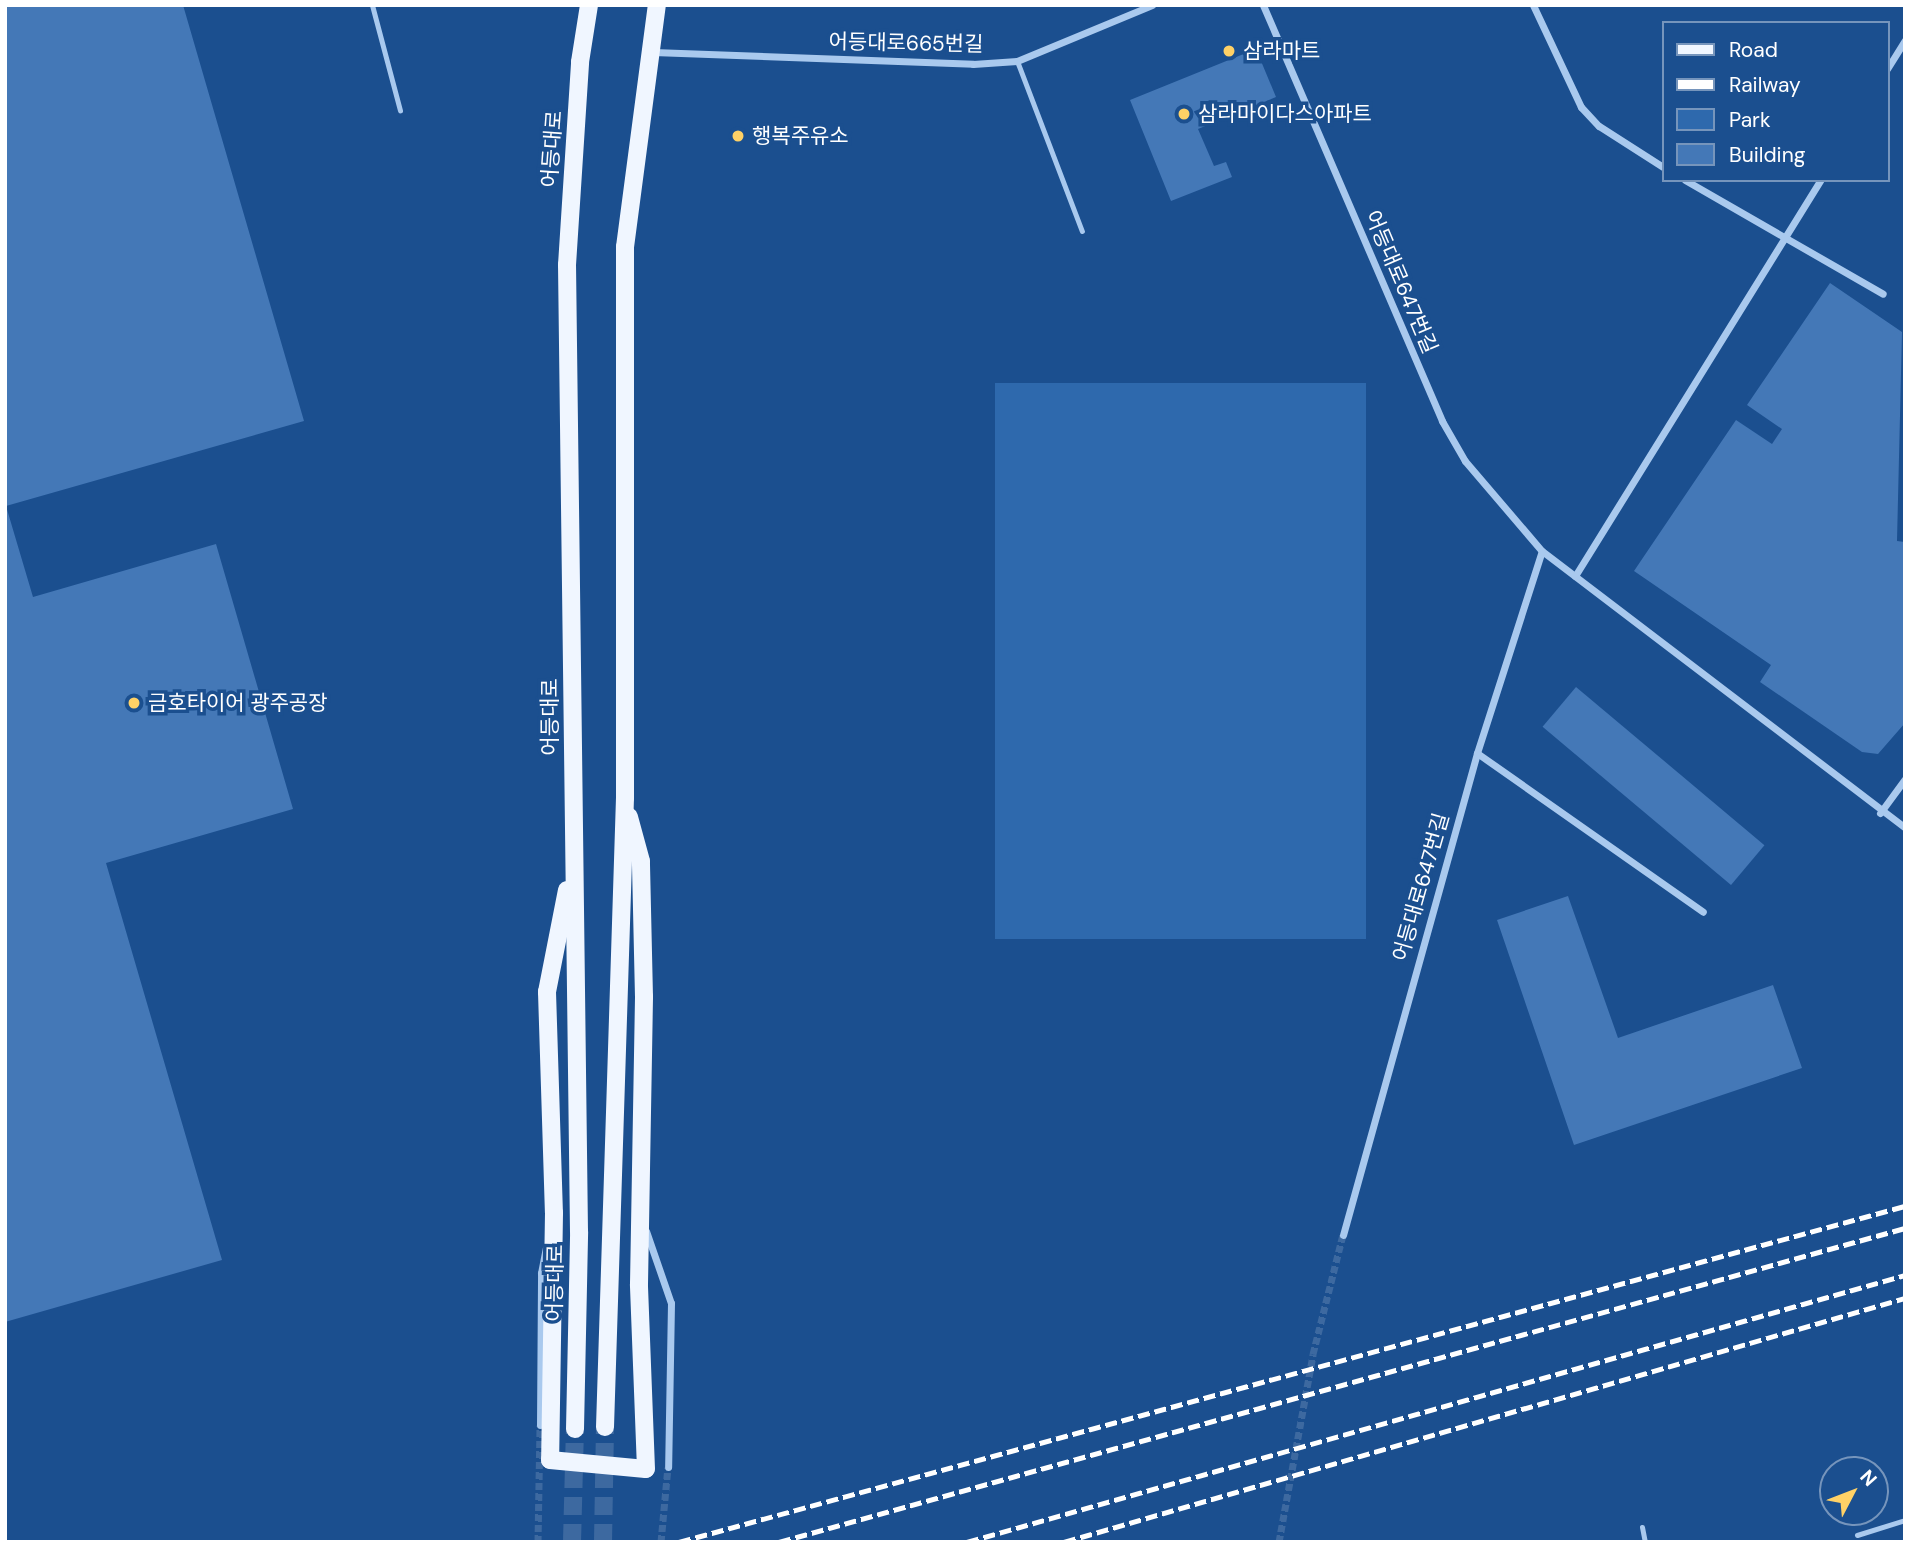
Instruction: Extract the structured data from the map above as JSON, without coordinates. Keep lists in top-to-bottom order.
{
  "streets": {
    "main road": ["어등대로"],
    "street": ["어등대로665번길", "어등대로647번길"]
  },
  "places": [
    "삼라마트",
    "삼라마이다스아파트",
    "행복주유소",
    "금호타이어 광주공장"
  ],
  "legend": [
    "Road",
    "Railway",
    "Park",
    "Building"
  ],
  "north": "top right"
}
